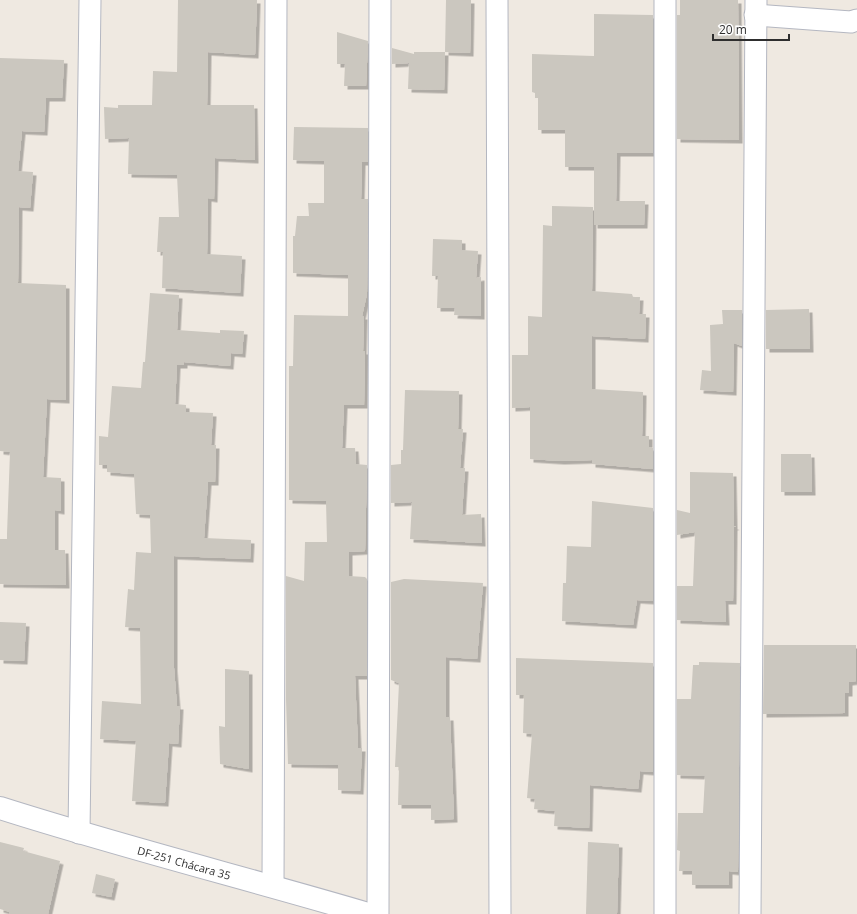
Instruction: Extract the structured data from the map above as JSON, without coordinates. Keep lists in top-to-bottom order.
{
  "streets": {
    "street": ["DF-251 Chácara 35"]
  },
  "scale_bar": "20 m"
}
